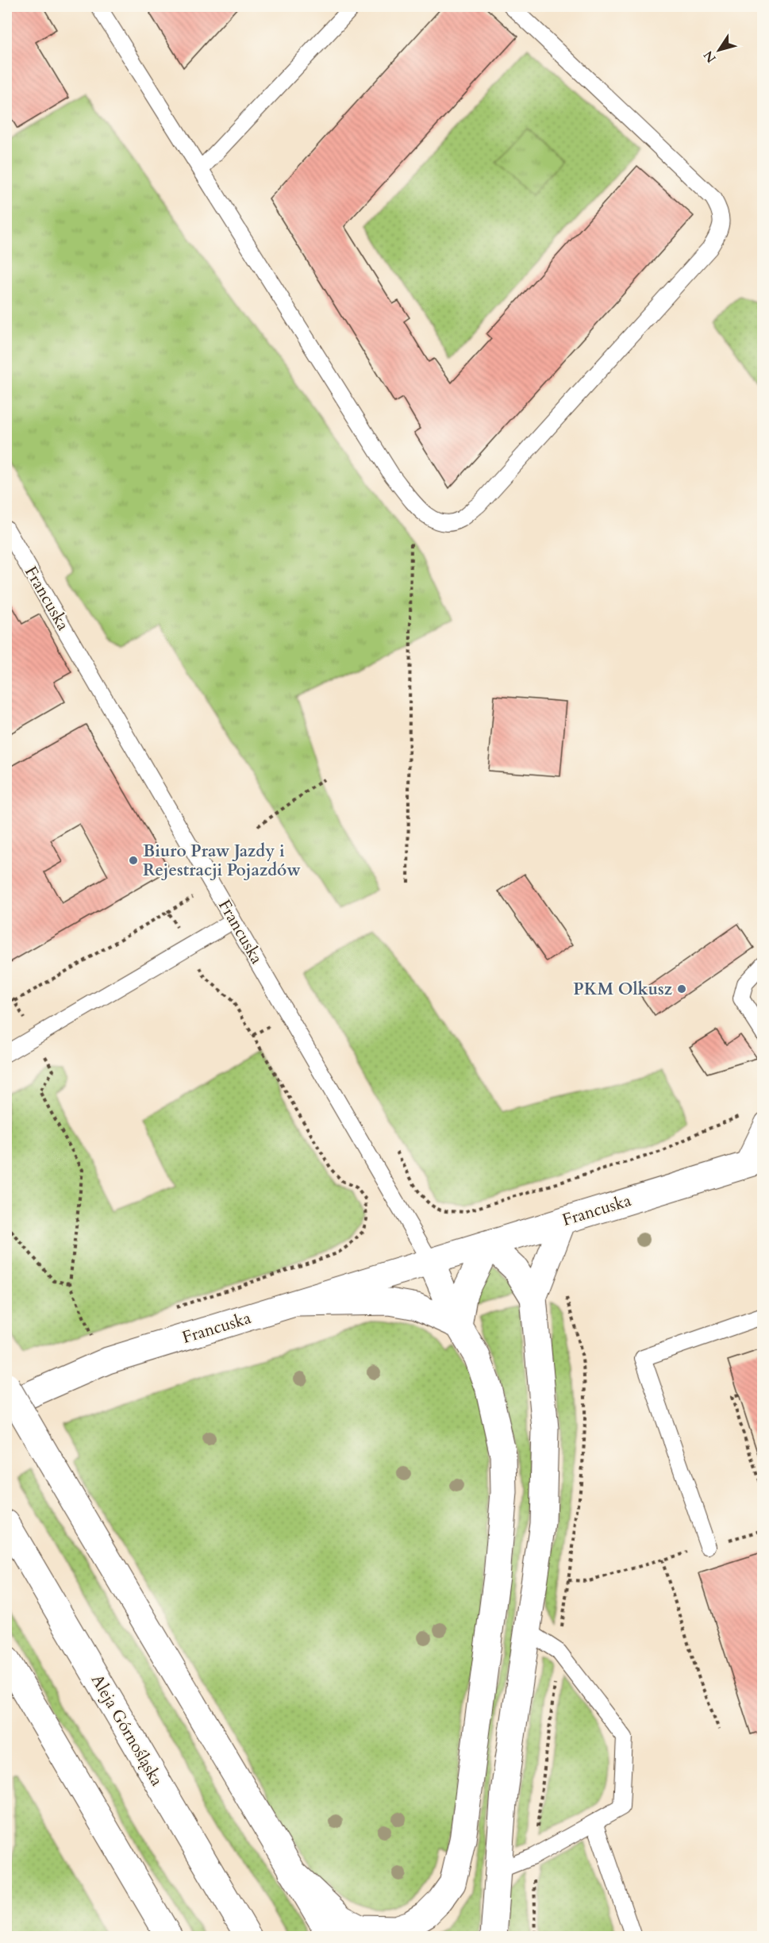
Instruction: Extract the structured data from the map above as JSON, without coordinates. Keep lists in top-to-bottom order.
{
  "streets": {
    "main road": ["Francuska", "Aleja Górnośląska"]
  },
  "places": ["Biuro Praw Jazdy i Rejestracji Pojazdów", "PKM Olkusz"],
  "north": "bottom left"
}
